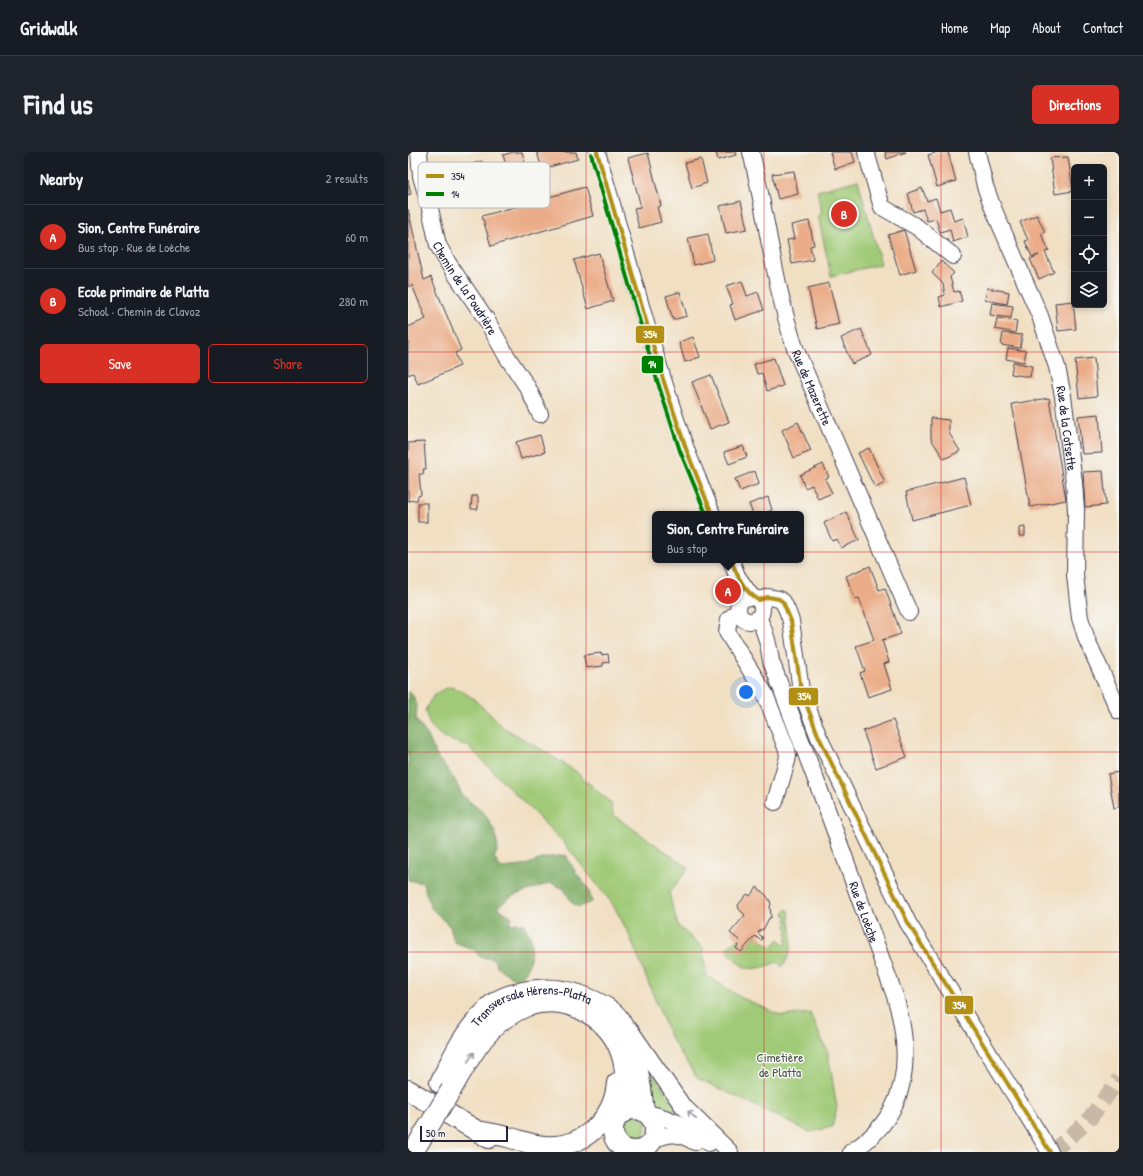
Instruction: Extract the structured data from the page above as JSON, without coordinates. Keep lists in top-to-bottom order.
{
  "streets": {
    "main road": ["Transversale Hérens-Platta"],
    "street": [
      "Chemin de la Poudrière",
      "Rue de Mazerette",
      "Rue de la Cotsette",
      "Rue de Loèche"
    ]
  },
  "parks": ["Cimetière de Platta"],
  "lines": ["transit line 354", "transit line 14"],
  "legend": ["354", "14"],
  "scale_bar": "50 m",
  "page": {
    "header": "Gridwalk",
    "nav": [
      "Home",
      "Map",
      "About",
      "Contact"
    ],
    "title": "Find us",
    "buttons": [
      "Directions",
      ["Save", "Share"]
    ],
    "heading": ["Nearby", "2 results"],
    "map_buttons": ["+", "−"],
    "pins": ["B", "A"],
    "list": [
      {
        "mark": "A",
        "name": "Sion, Centre Funéraire",
        "note": "Bus stop · Rue de Loèche",
        "value": "60 m"
      },
      {
        "mark": "B",
        "name": "Ecole primaire de Platta",
        "note": "School · Chemin de Clavoz",
        "value": "280 m"
      }
    ],
    "popup": ["Sion, Centre Funéraire", "Bus stop"],
    "scale": "50 m"
  }
}
